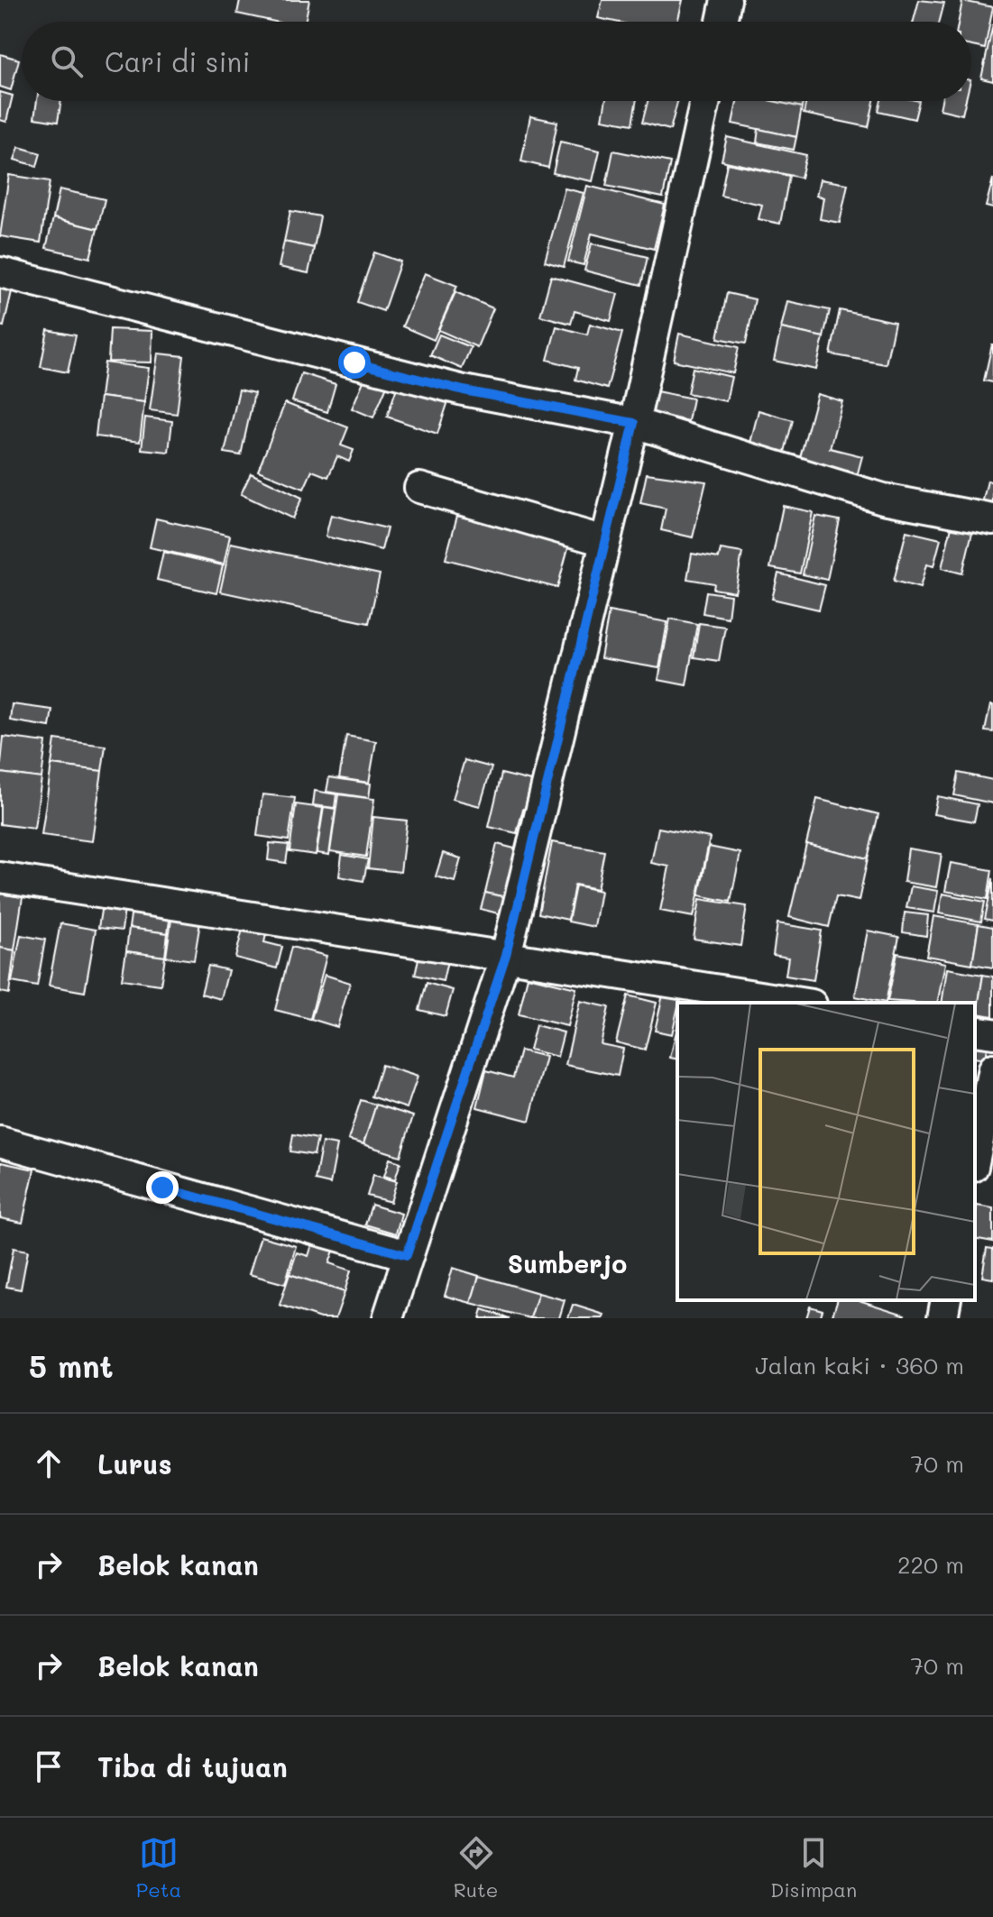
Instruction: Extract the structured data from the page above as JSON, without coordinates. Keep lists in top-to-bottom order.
{
  "districts": ["Sumberjo"],
  "page": {
    "search": "Cari di sini",
    "heading": ["5 mnt", "Jalan kaki · 360 m"],
    "list": [
      ["Lurus", "70 m"],
      ["Belok kanan", "220 m"],
      ["Belok kanan", "70 m"],
      "Tiba di tujuan"
    ],
    "nav": ["Peta", "Rute", "Disimpan"]
  }
}
